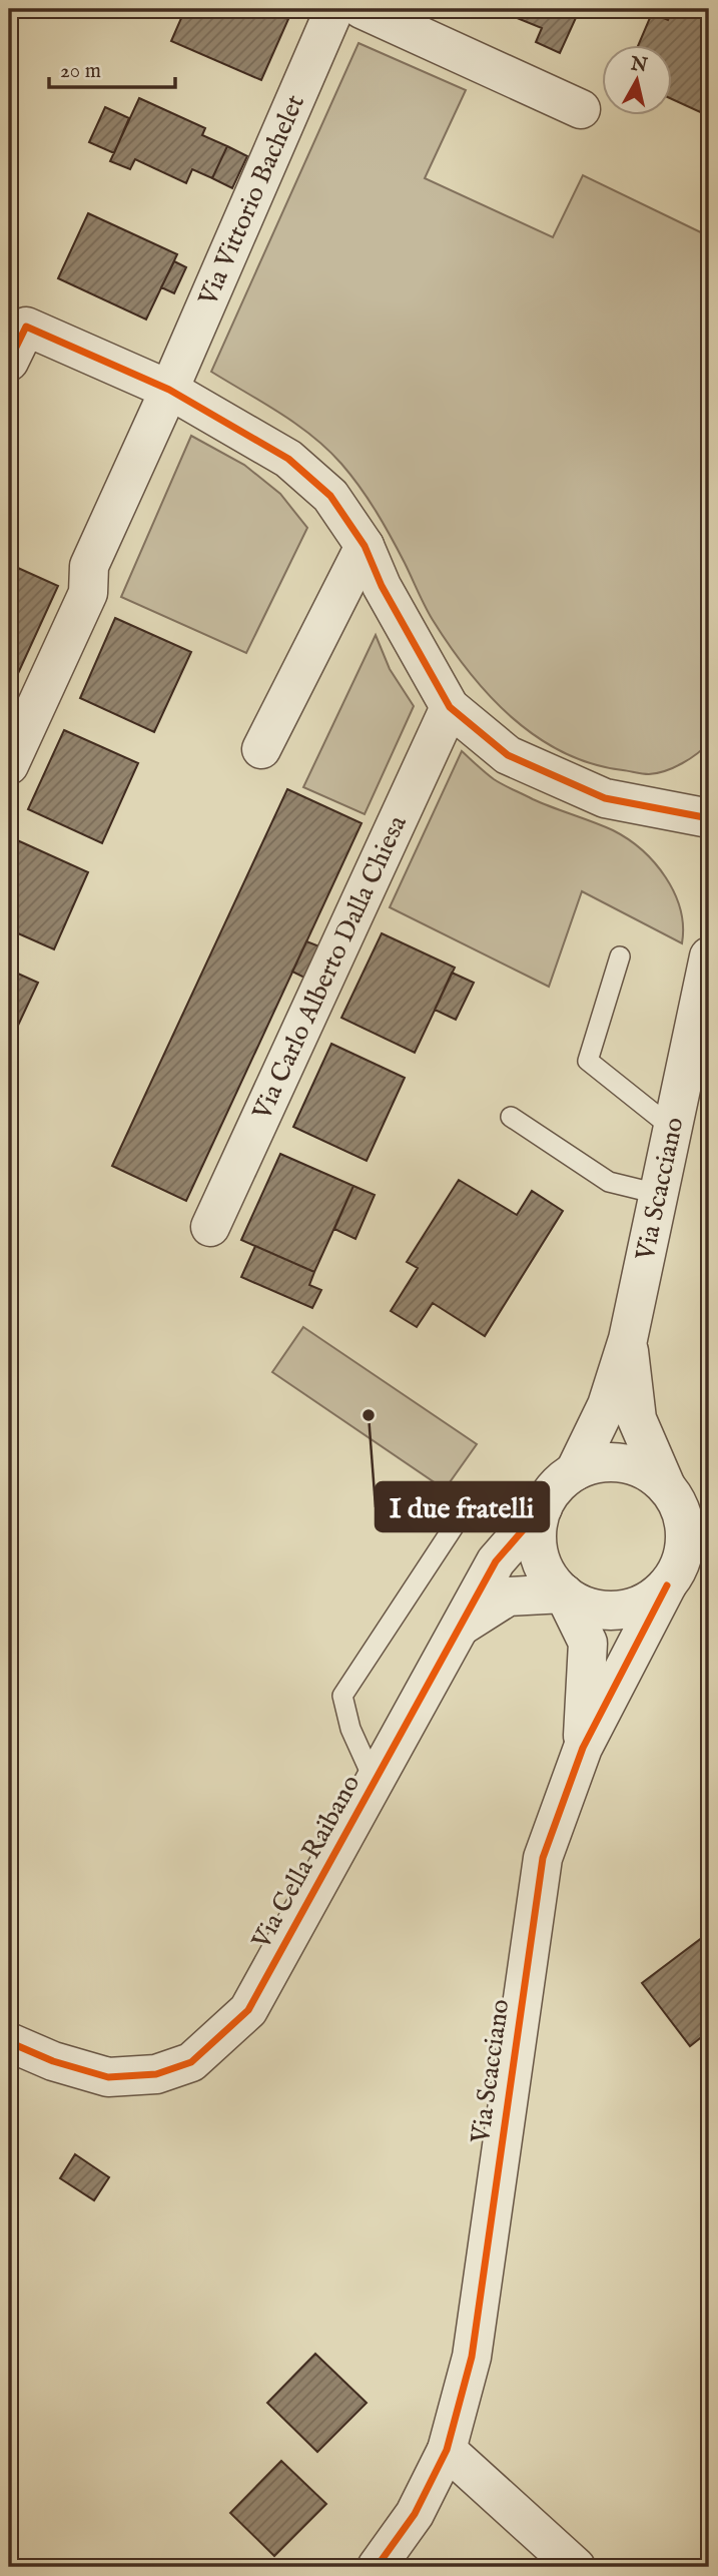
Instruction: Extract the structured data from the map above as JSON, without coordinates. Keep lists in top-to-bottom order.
{
  "streets": {
    "street": [
      "Via Vittorio Bachelet",
      "Via Carlo Alberto Dalla Chiesa",
      "Via Scacciano",
      "Via Cella Raibano"
    ]
  },
  "crossings": [
    ["Via Scacciano", "Via Cella Raibano"]
  ],
  "places": ["I due fratelli"],
  "scale_bar": "20 m",
  "north": "top"
}
